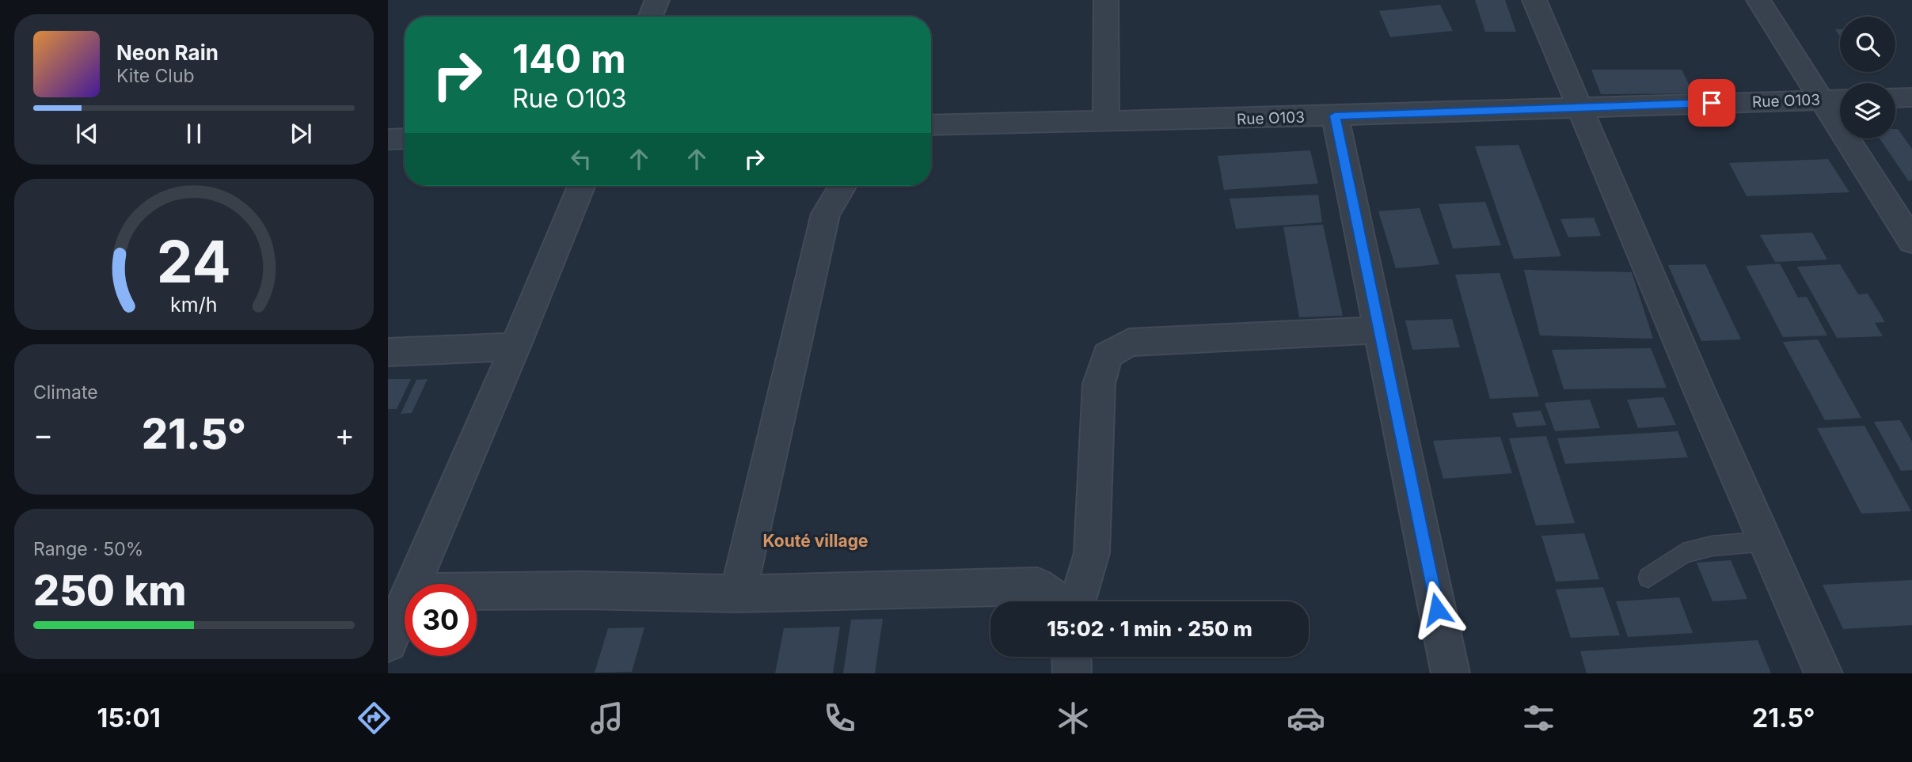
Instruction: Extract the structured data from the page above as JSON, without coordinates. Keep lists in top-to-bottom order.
{
  "streets": {
    "street": ["Rue O103"]
  },
  "districts": ["Kouté village"],
  "page": {
    "turn": ["140 m", "Rue O103"],
    "song": ["Neon Rain", "Kite Club"],
    "tile": [
      "Climate",
      ["Range · 50%", "250 km"]
    ],
    "heat": ["−", "21.5°", "+"],
    "limit": "30",
    "trip": "15:02 · 1 min · 250 m",
    "tabs": ["15:01", "21.5°"],
    "gauge": ["24", "km/h"]
  }
}
